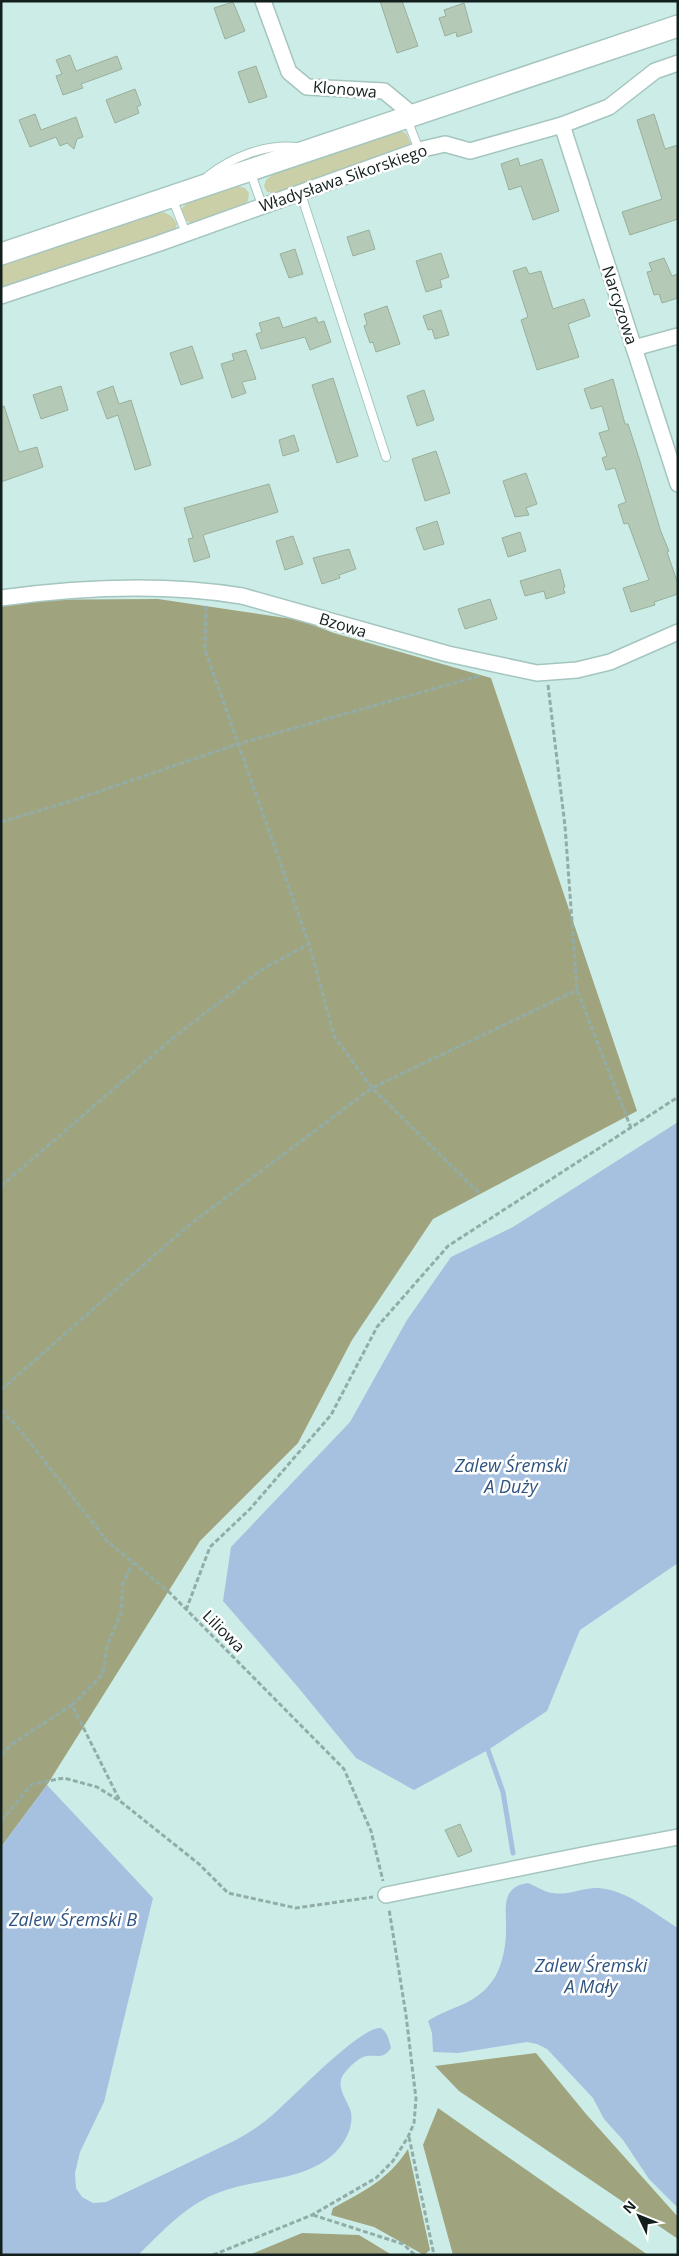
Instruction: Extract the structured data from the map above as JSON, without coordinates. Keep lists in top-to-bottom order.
{
  "streets": {
    "street": [
      "Klonowa",
      "Władysława Sikorskiego",
      "Narcyzowa",
      "Bzowa"
    ],
    "path": ["Liliowa"]
  },
  "crossings": [
    ["Władysława Sikorskiego", "Narcyzowa"]
  ],
  "water": ["Zalew Śremski A Duży", "Zalew Śremski B", "Zalew Śremski A Mały"],
  "north": "top left"
}
